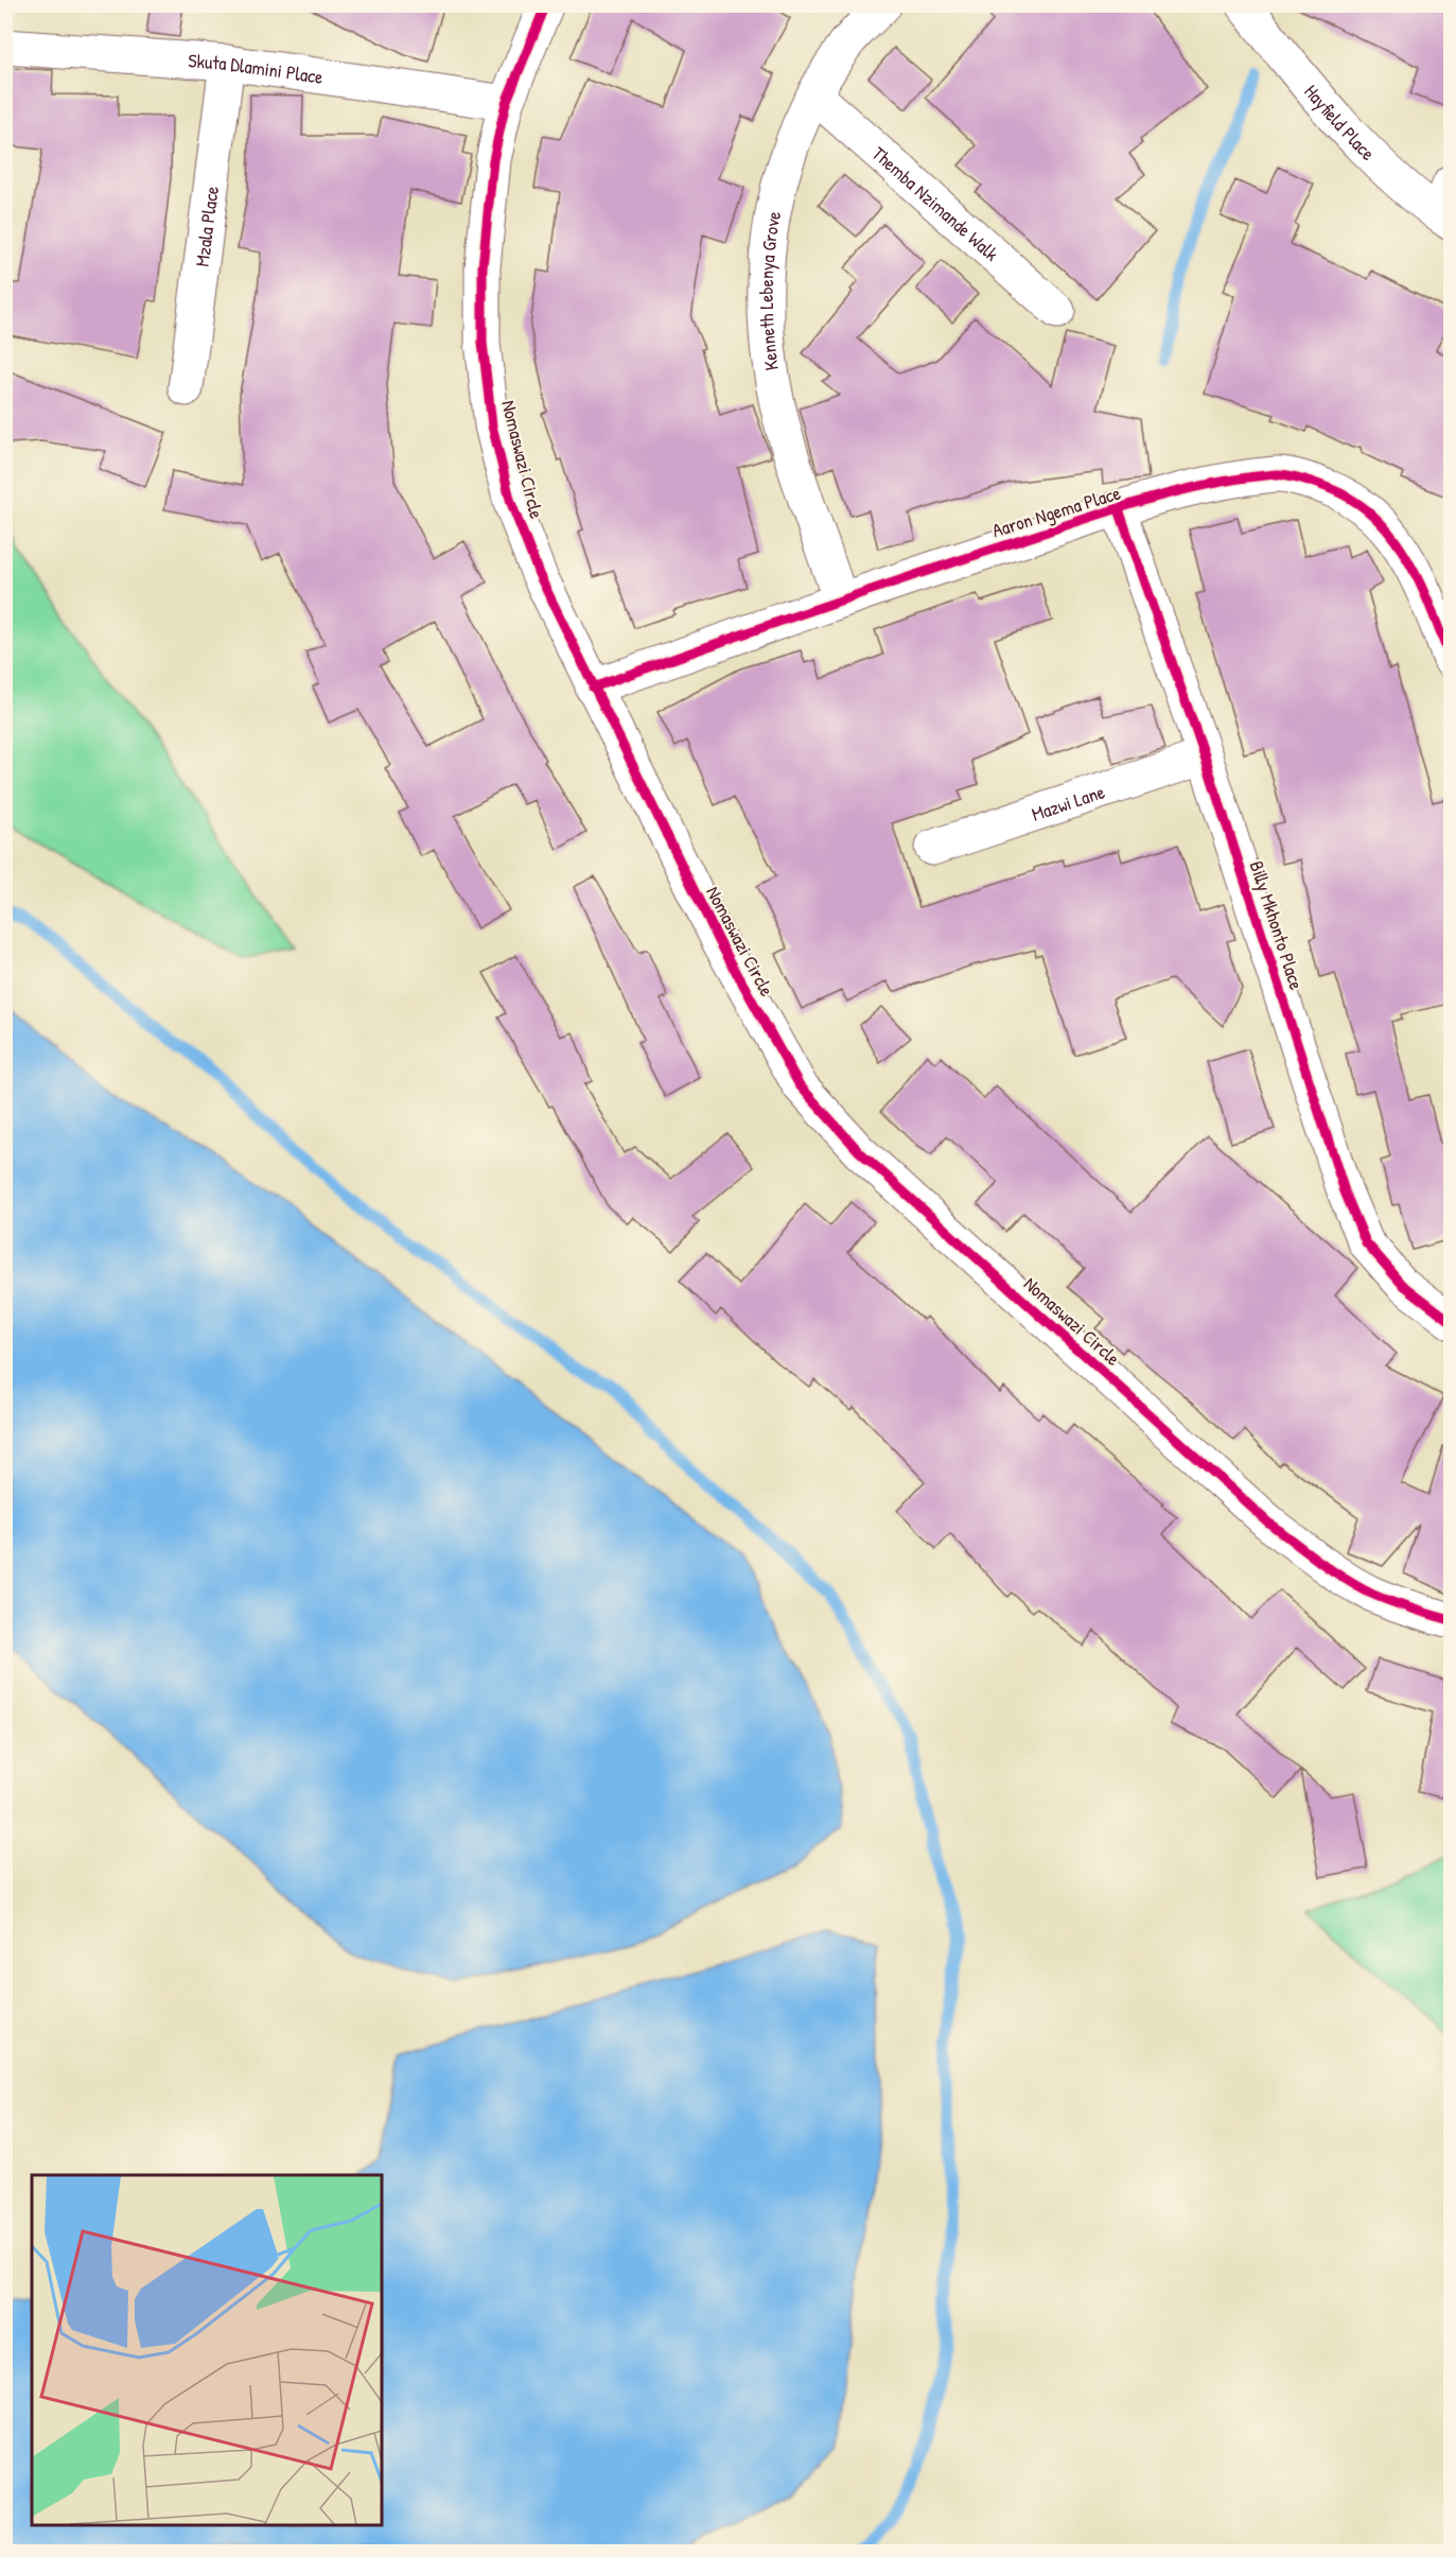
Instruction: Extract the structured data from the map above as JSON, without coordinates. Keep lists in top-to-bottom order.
{
  "streets": {
    "street": [
      "Skuta Dlamini Place",
      "Hayfield Place",
      "Themba Nzimande Walk",
      "Mzala Place",
      "Kenneth Lebenya Grove",
      "Nomaswazi Circle",
      "Aaron Ngema Place",
      "Mazwi Lane",
      "Billy Mkhonto Place"
    ]
  },
  "crossings": [
    ["Skuta Dlamini Place", "Mzala Place"],
    ["Skuta Dlamini Place", "Nomaswazi Circle"],
    ["Themba Nzimande Walk", "Kenneth Lebenya Grove"],
    ["Kenneth Lebenya Grove", "Aaron Ngema Place"],
    ["Nomaswazi Circle", "Aaron Ngema Place"],
    ["Aaron Ngema Place", "Billy Mkhonto Place"],
    ["Mazwi Lane", "Billy Mkhonto Place"]
  ]
}
